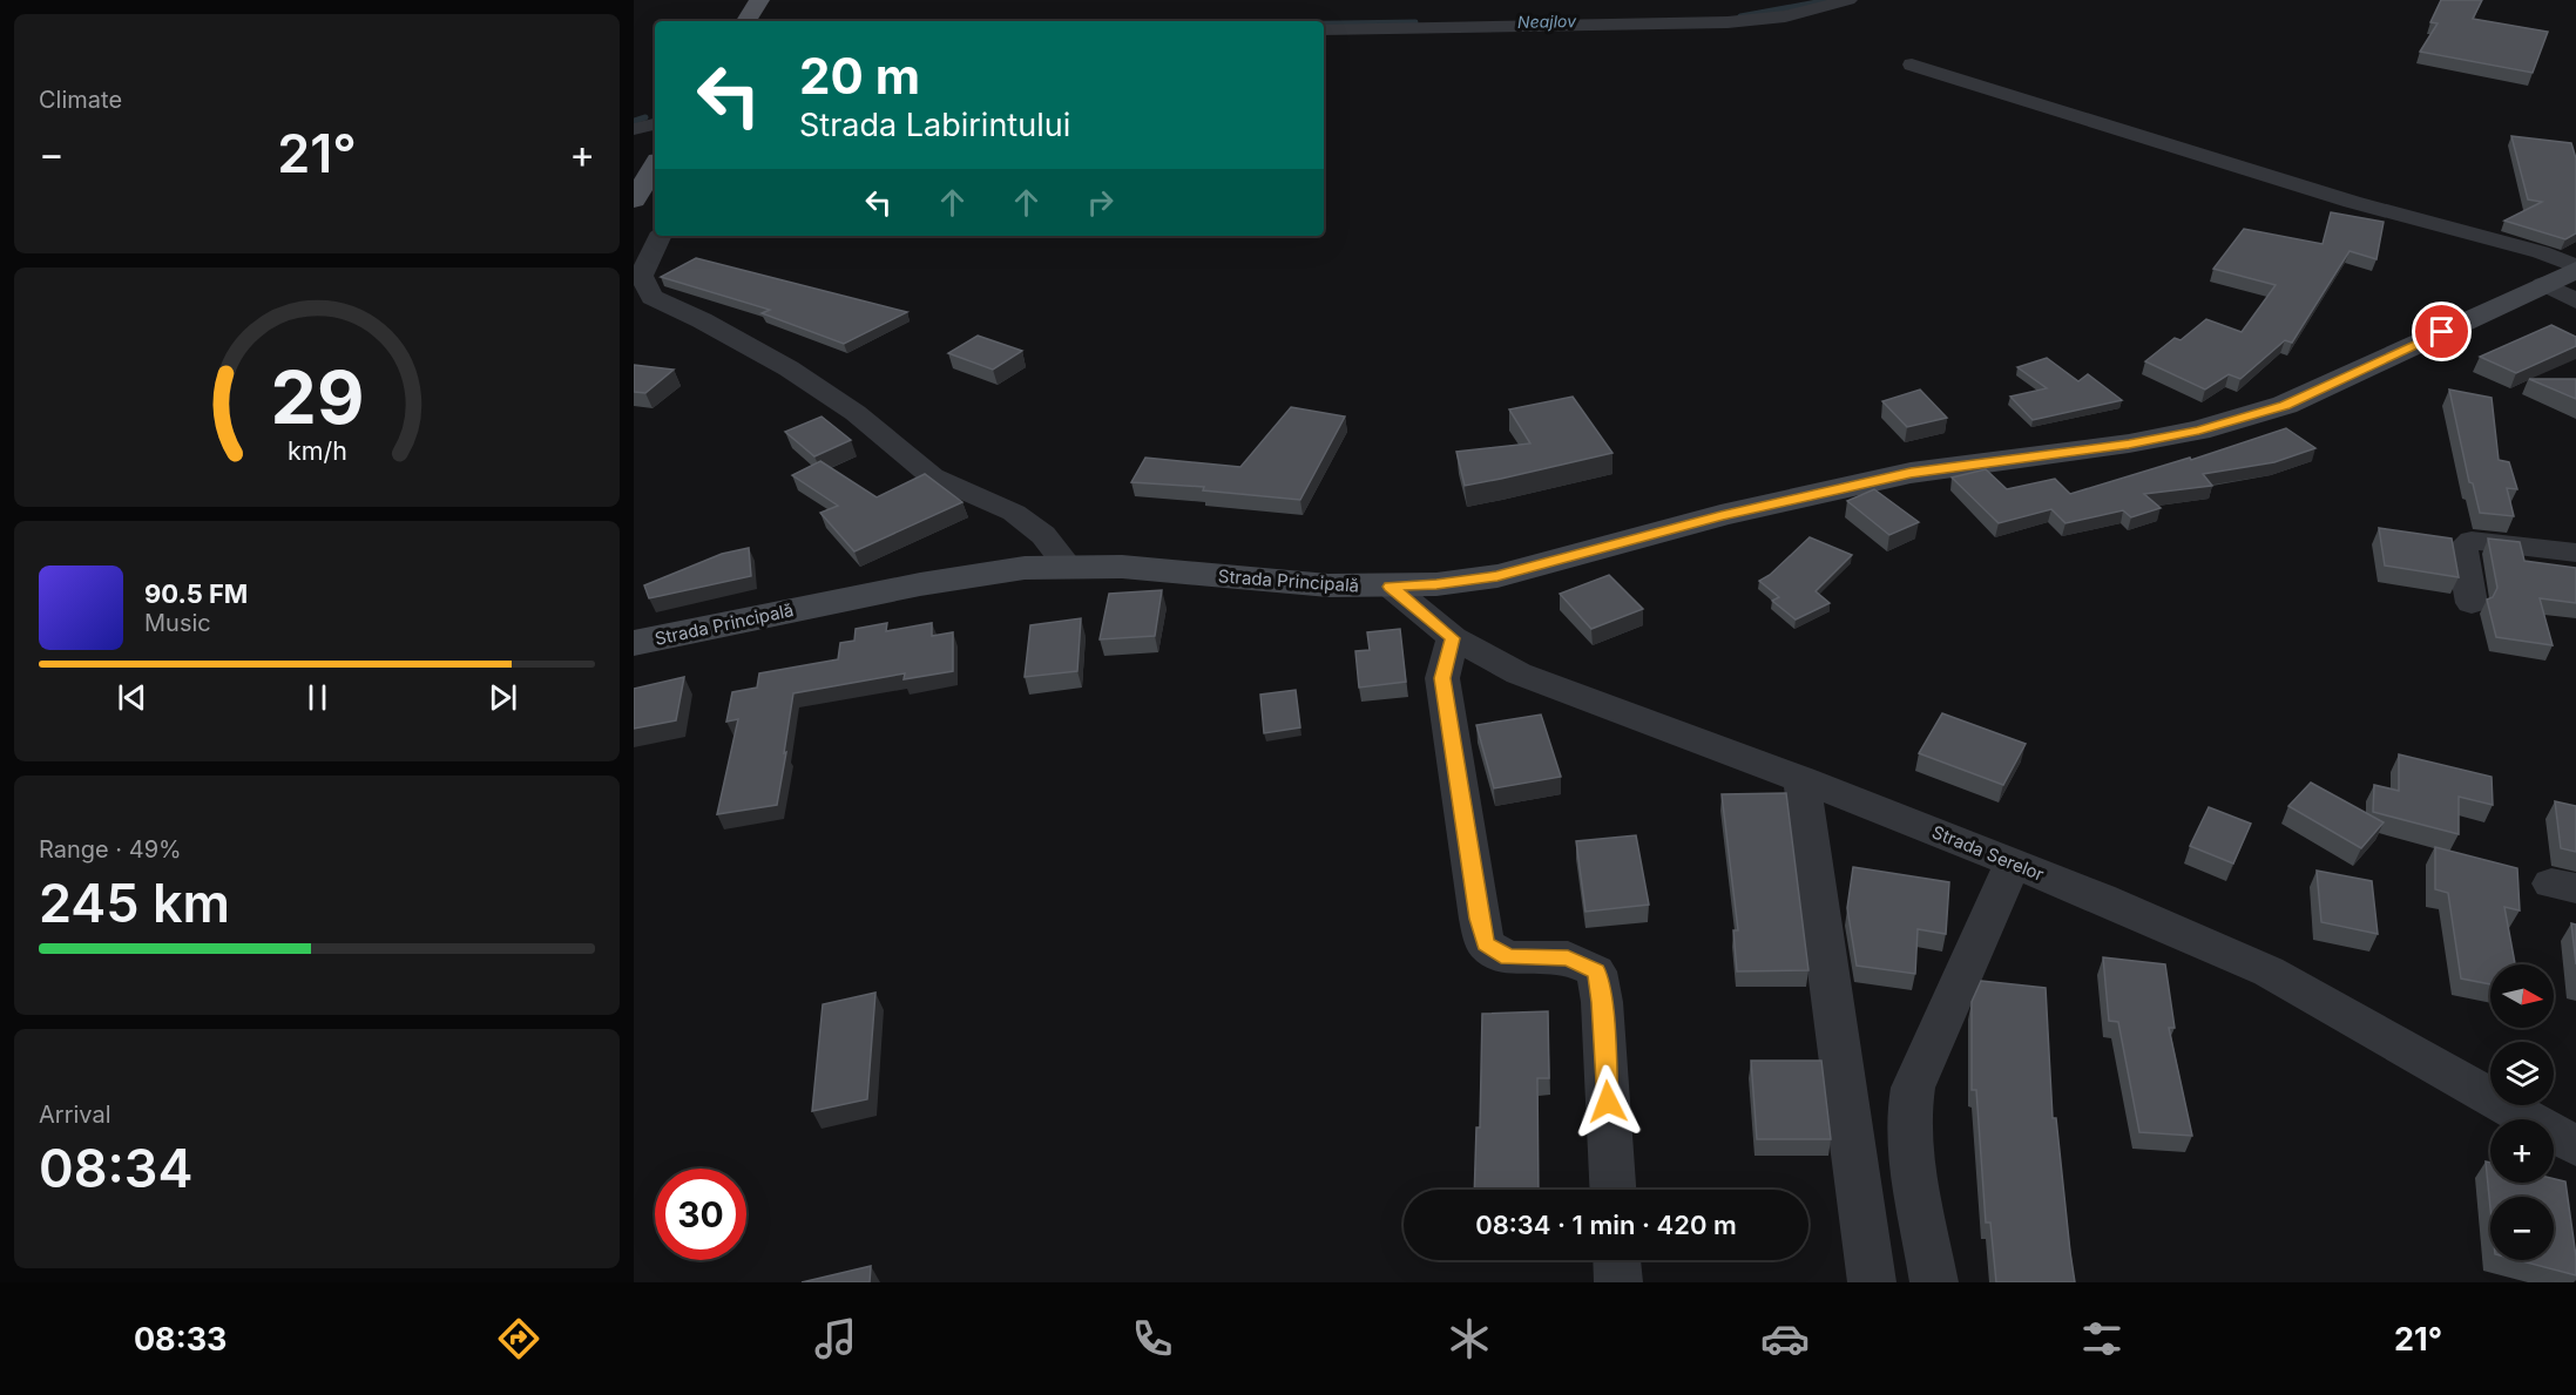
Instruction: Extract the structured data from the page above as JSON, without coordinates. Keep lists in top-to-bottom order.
{
  "streets": {
    "main road": ["Strada Principală"],
    "street": ["Strada Serelor"]
  },
  "crossings": [
    ["Strada Principală", "Strada Serelor"]
  ],
  "water": ["Neajlov"],
  "north": "right",
  "page": {
    "tile": [
      "Climate",
      ["Range · 49%", "245 km"],
      ["Arrival", "08:34"]
    ],
    "turn": ["20 m", "Strada Labirintului"],
    "heat": ["−", "21°", "+"],
    "song": ["90.5 FM", "Music"],
    "map_buttons": ["+", "−"],
    "limit": "30",
    "trip": "08:34 · 1 min · 420 m",
    "tabs": ["08:33", "21°"],
    "gauge": ["29", "km/h"]
  }
}
